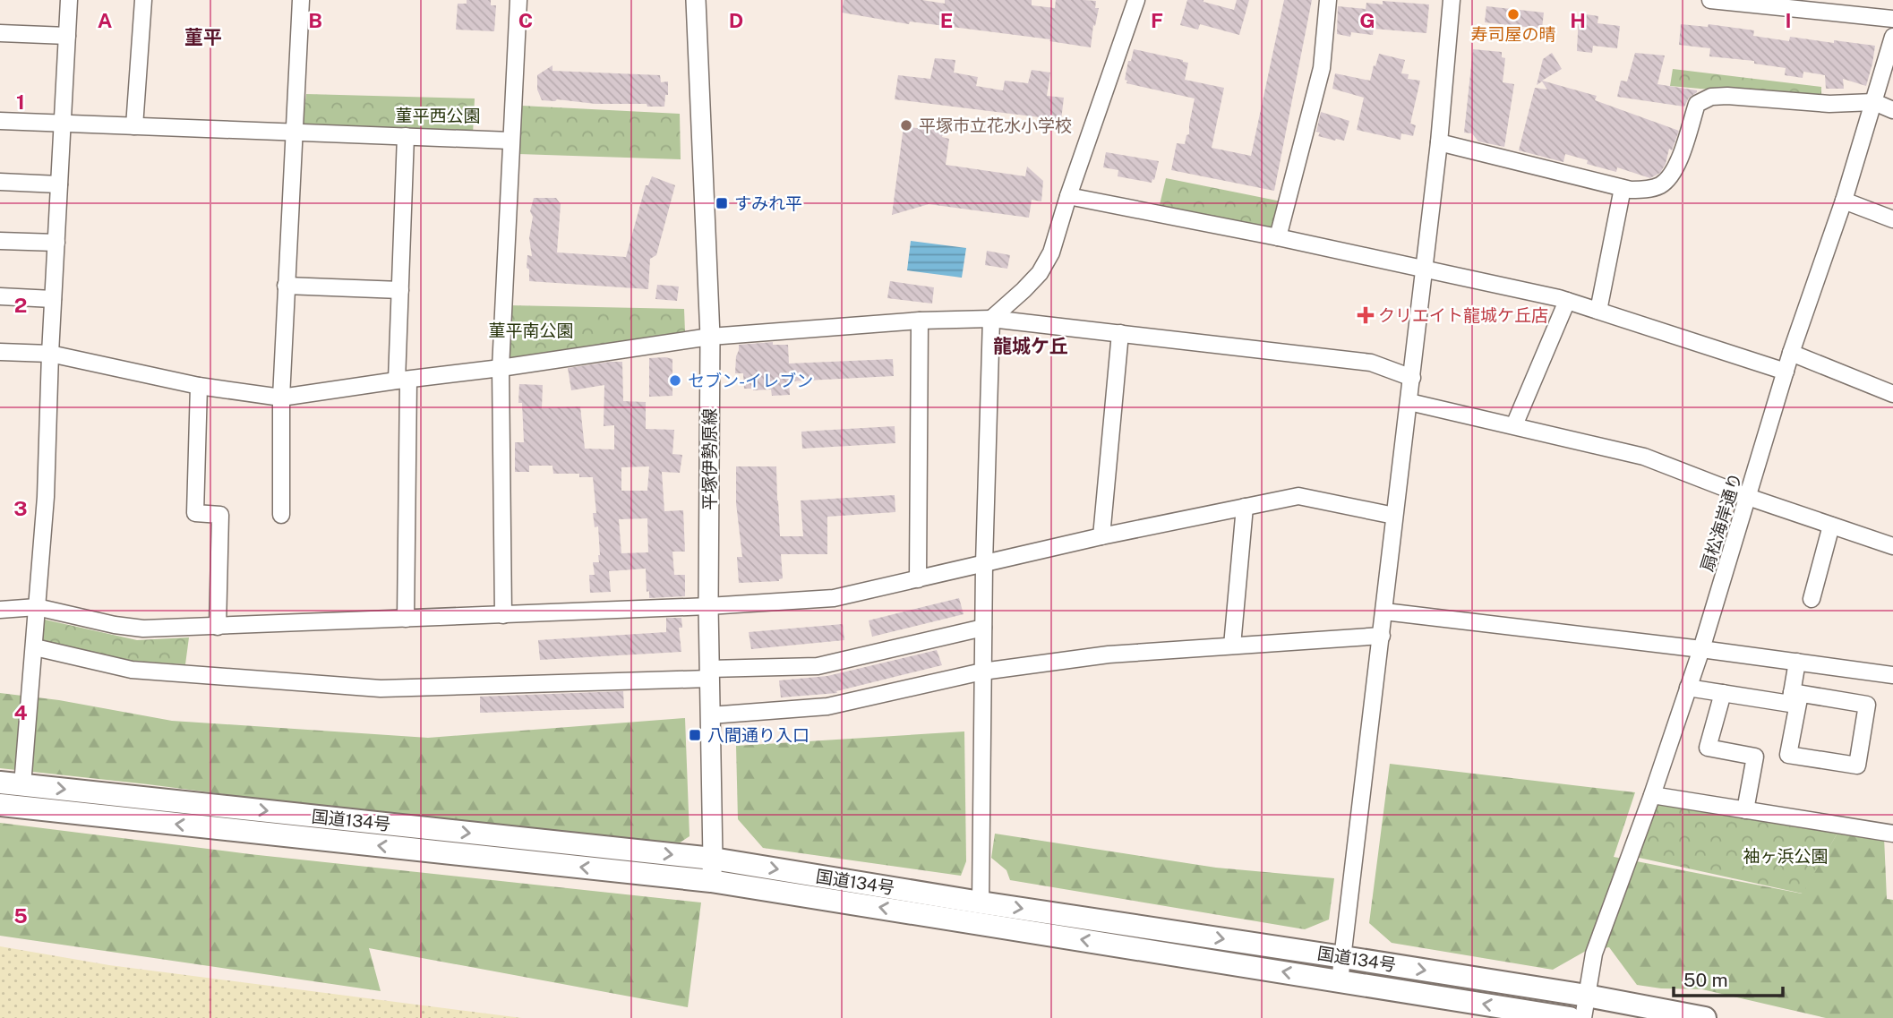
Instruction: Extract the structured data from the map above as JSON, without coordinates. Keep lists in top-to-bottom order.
{
  "streets": {
    "highway": ["国道134号"],
    "main road": ["平塚伊勢原線"],
    "street": ["扇松海岸通り"]
  },
  "crossings": [
    ["平塚伊勢原線", "国道134号"],
    ["扇松海岸通り", "国道134号"]
  ],
  "districts": ["菫平", "龍城ケ丘"],
  "parks": ["菫平西公園", "菫平南公園", "袖ヶ浜公園"],
  "places": {
    "other": ["寿司屋の晴", "平塚市立花水小学校", "セブン-イレブン"],
    "transit": ["すみれ平", "八間通り入口"],
    "health": ["クリエイト龍城ケ丘店"]
  },
  "scale_bar": "50 m",
  "grid": {
    "columns": [
      "A",
      "B",
      "C",
      "D",
      "E",
      "F",
      "G",
      "H",
      "I"
    ],
    "rows": [
      "1",
      "2",
      "3",
      "4",
      "5"
    ]
  }
}
